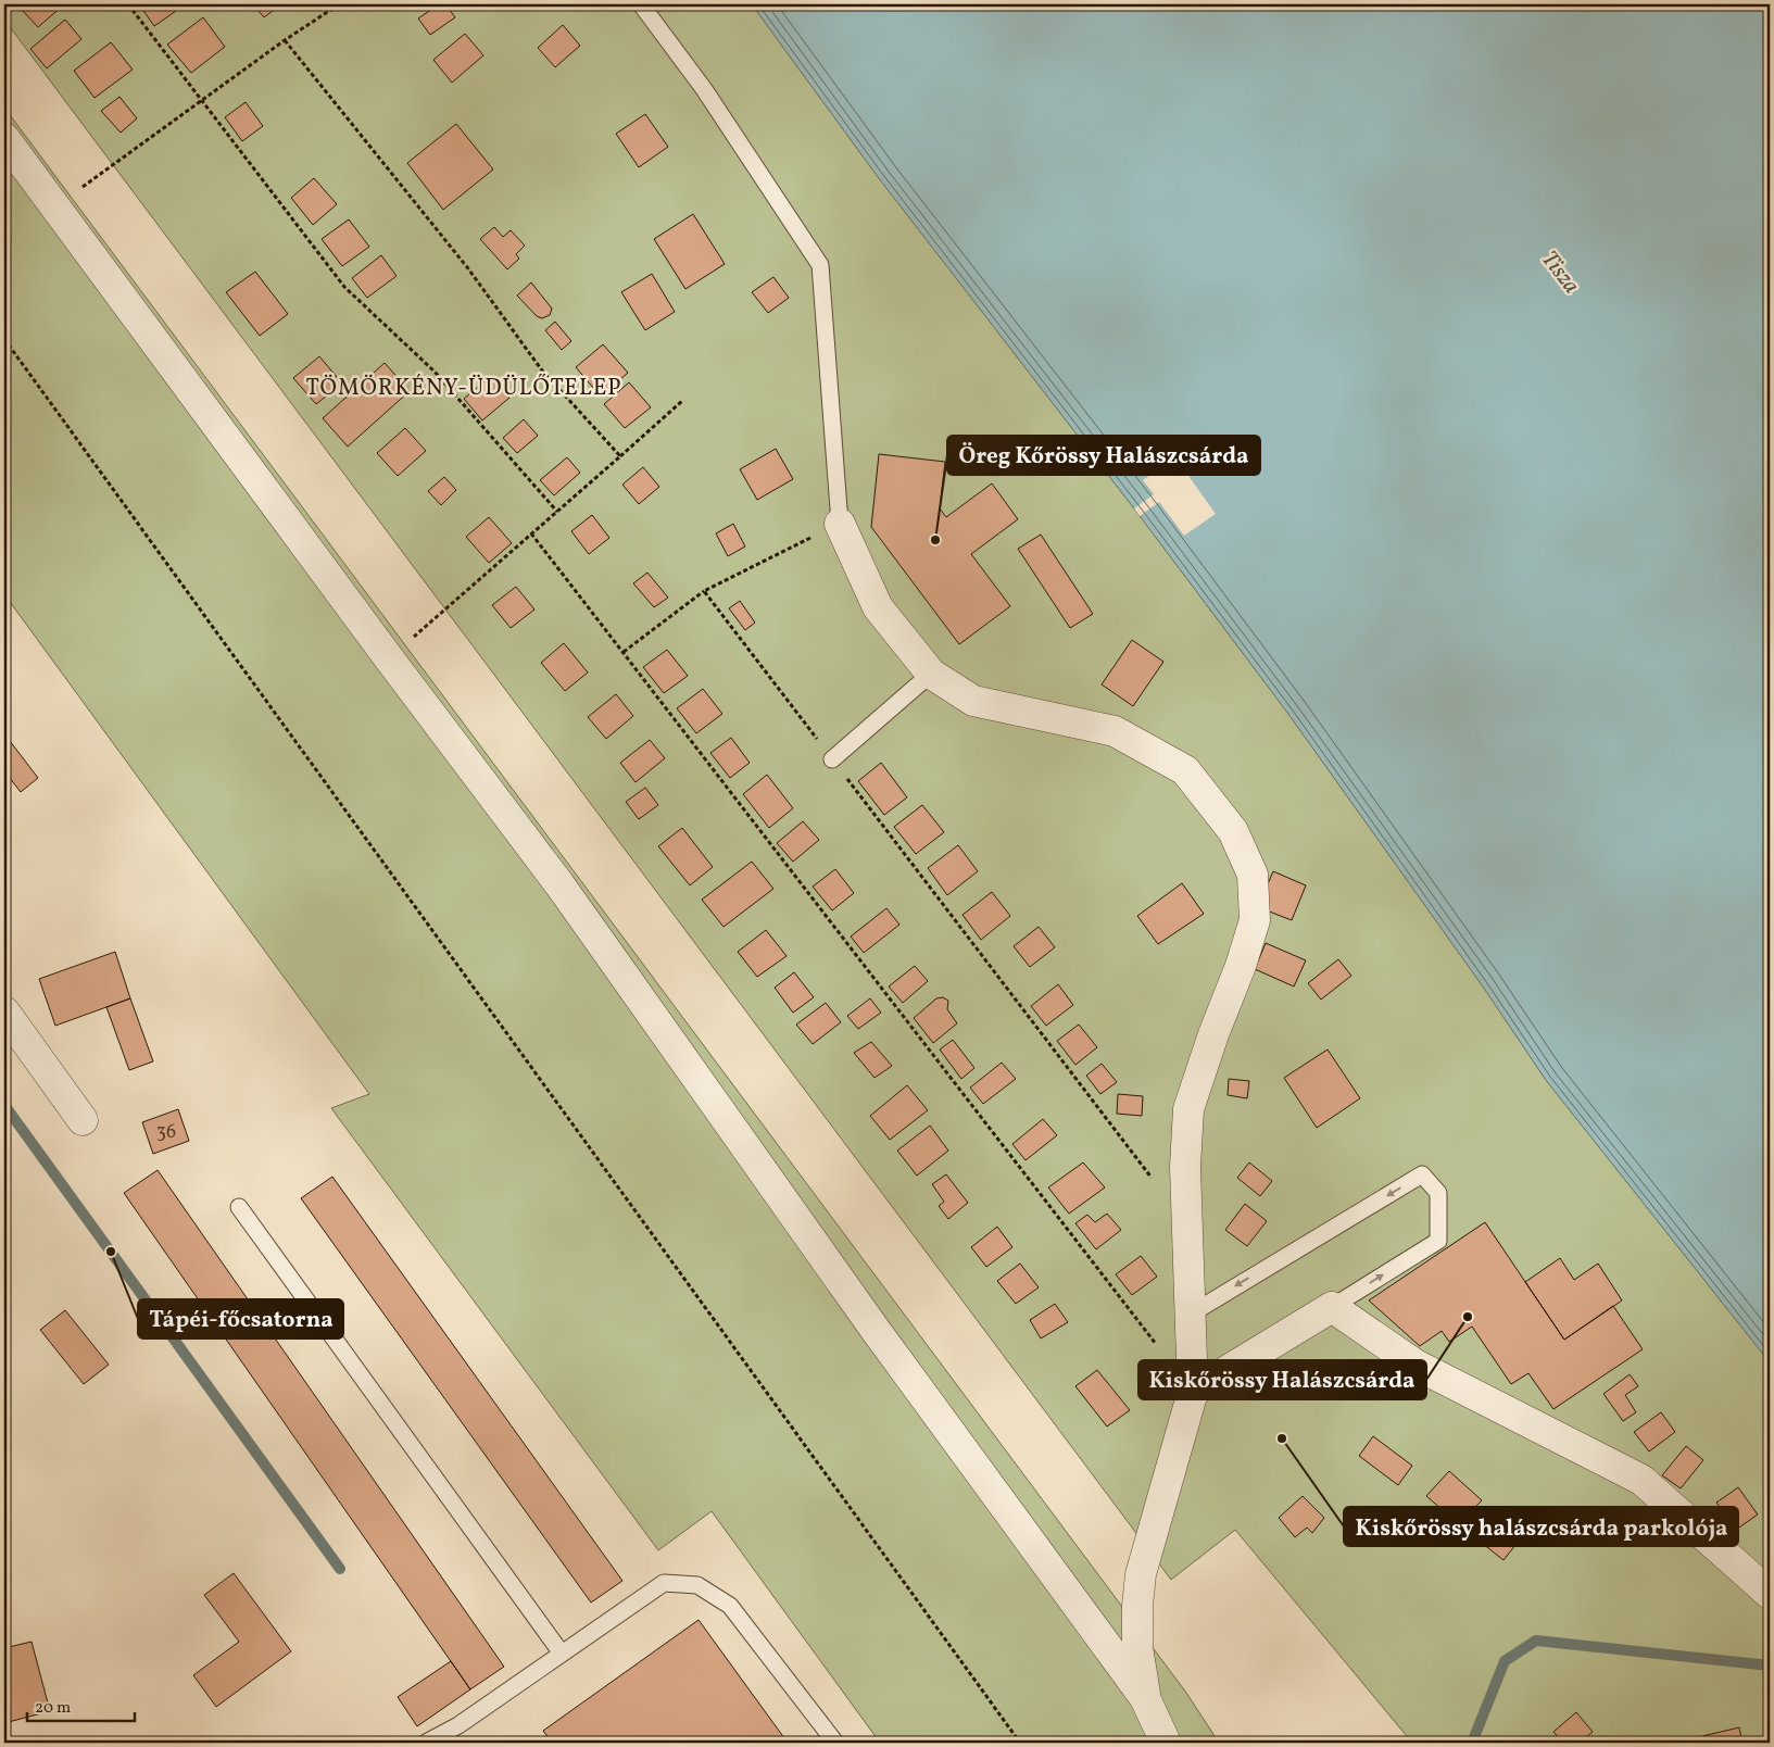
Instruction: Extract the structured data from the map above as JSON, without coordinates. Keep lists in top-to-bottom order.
{
  "districts": ["TÖMÖRKÉNY-ÜDÜLŐTELEP"],
  "water": ["Tisza"],
  "places": [
    "Öreg Kőrössy Halászcsárda",
    "Tápéi-főcsatorna",
    "Kiskőrössy Halászcsárda",
    "Kiskőrössy halászcsárda parkolója"
  ],
  "house_numbers": ["36"],
  "scale_bar": "20 m"
}
